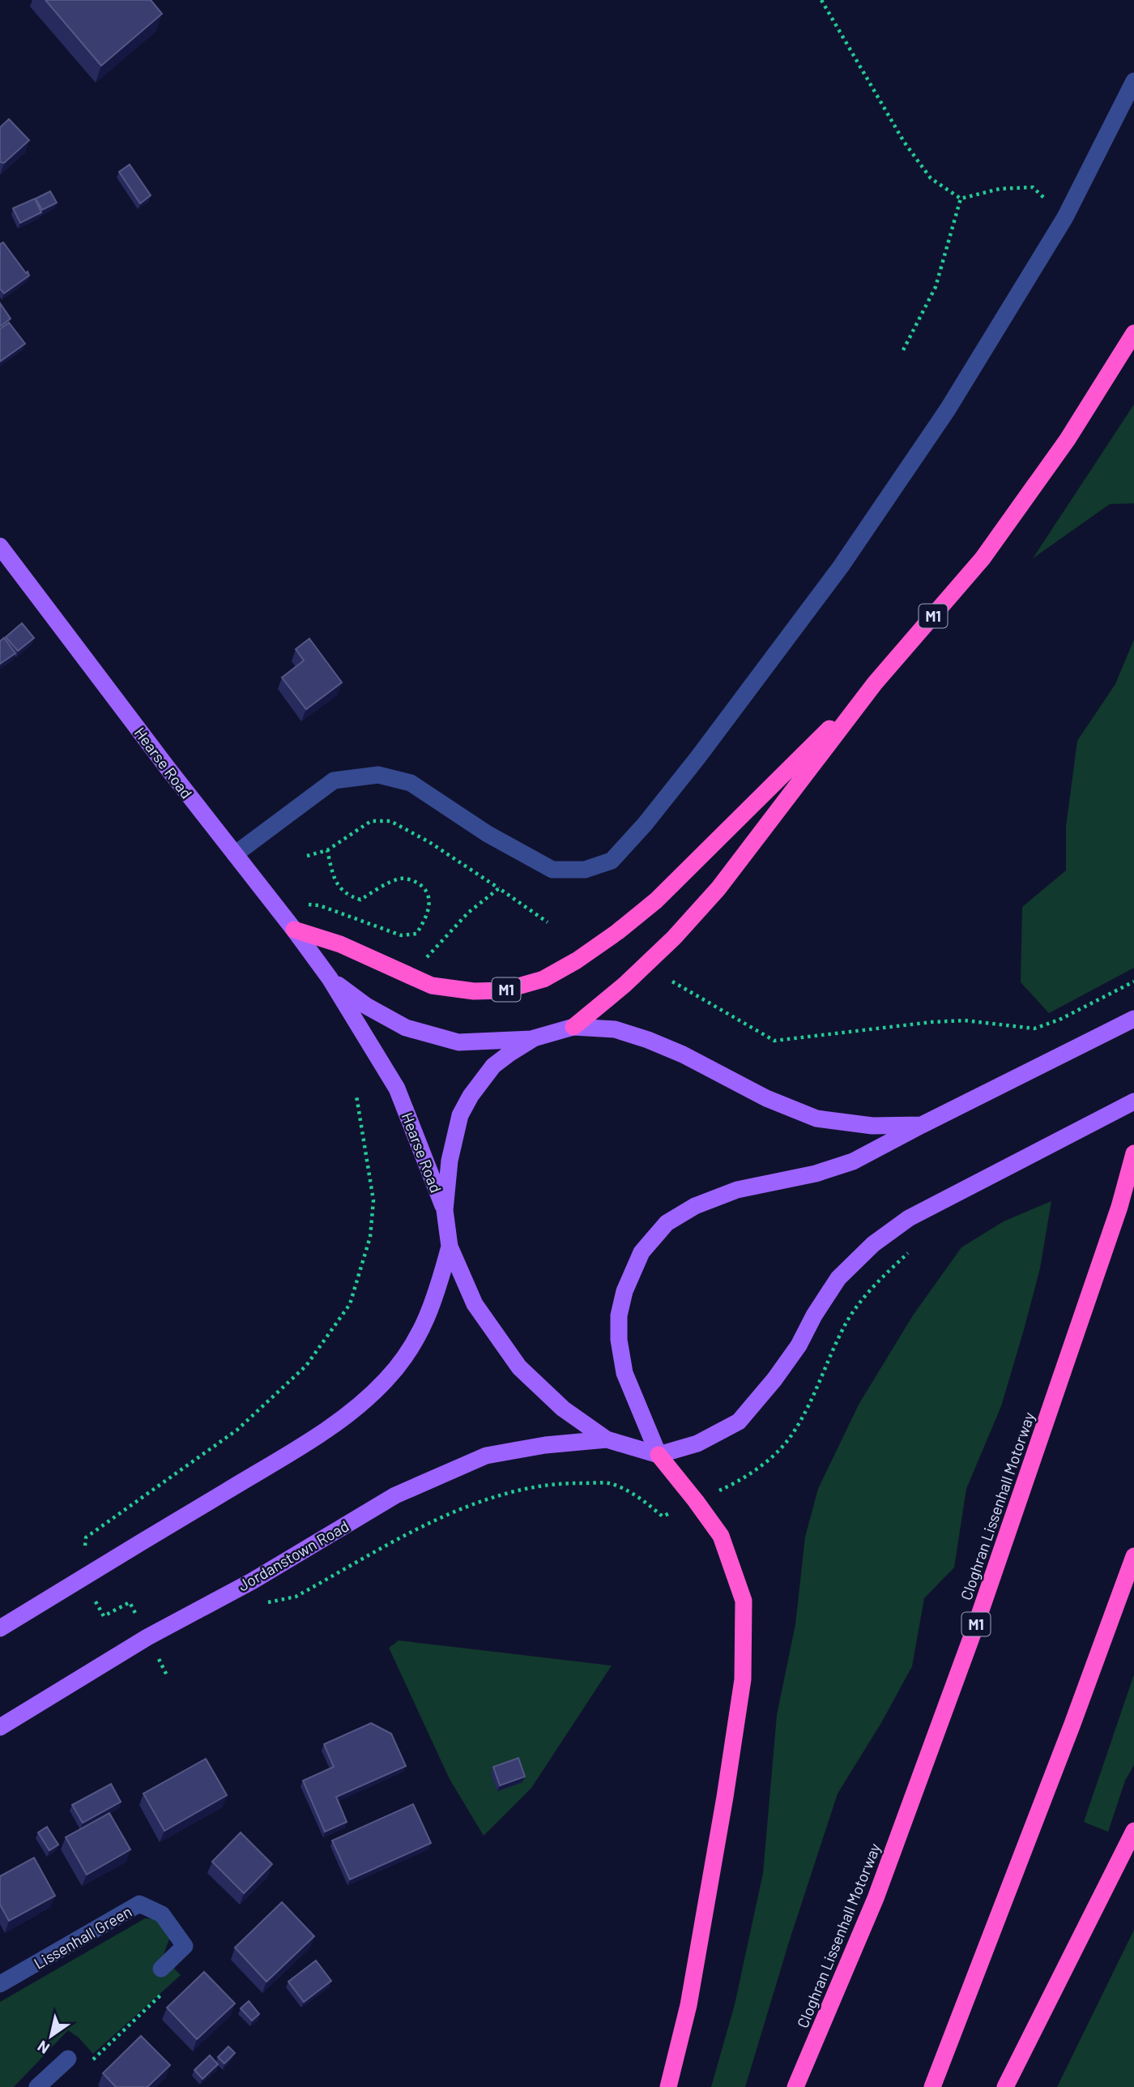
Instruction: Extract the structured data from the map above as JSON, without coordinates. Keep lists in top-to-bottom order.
{
  "streets": {
    "highway": ["M1", "Cloghran Lissenhall Motorway"],
    "main road": ["Hearse Road", "Jordanstown Road"],
    "street": ["Lissenhall Green"]
  },
  "crossings": [
    ["M1", "Hearse Road"]
  ],
  "north": "bottom left"
}
